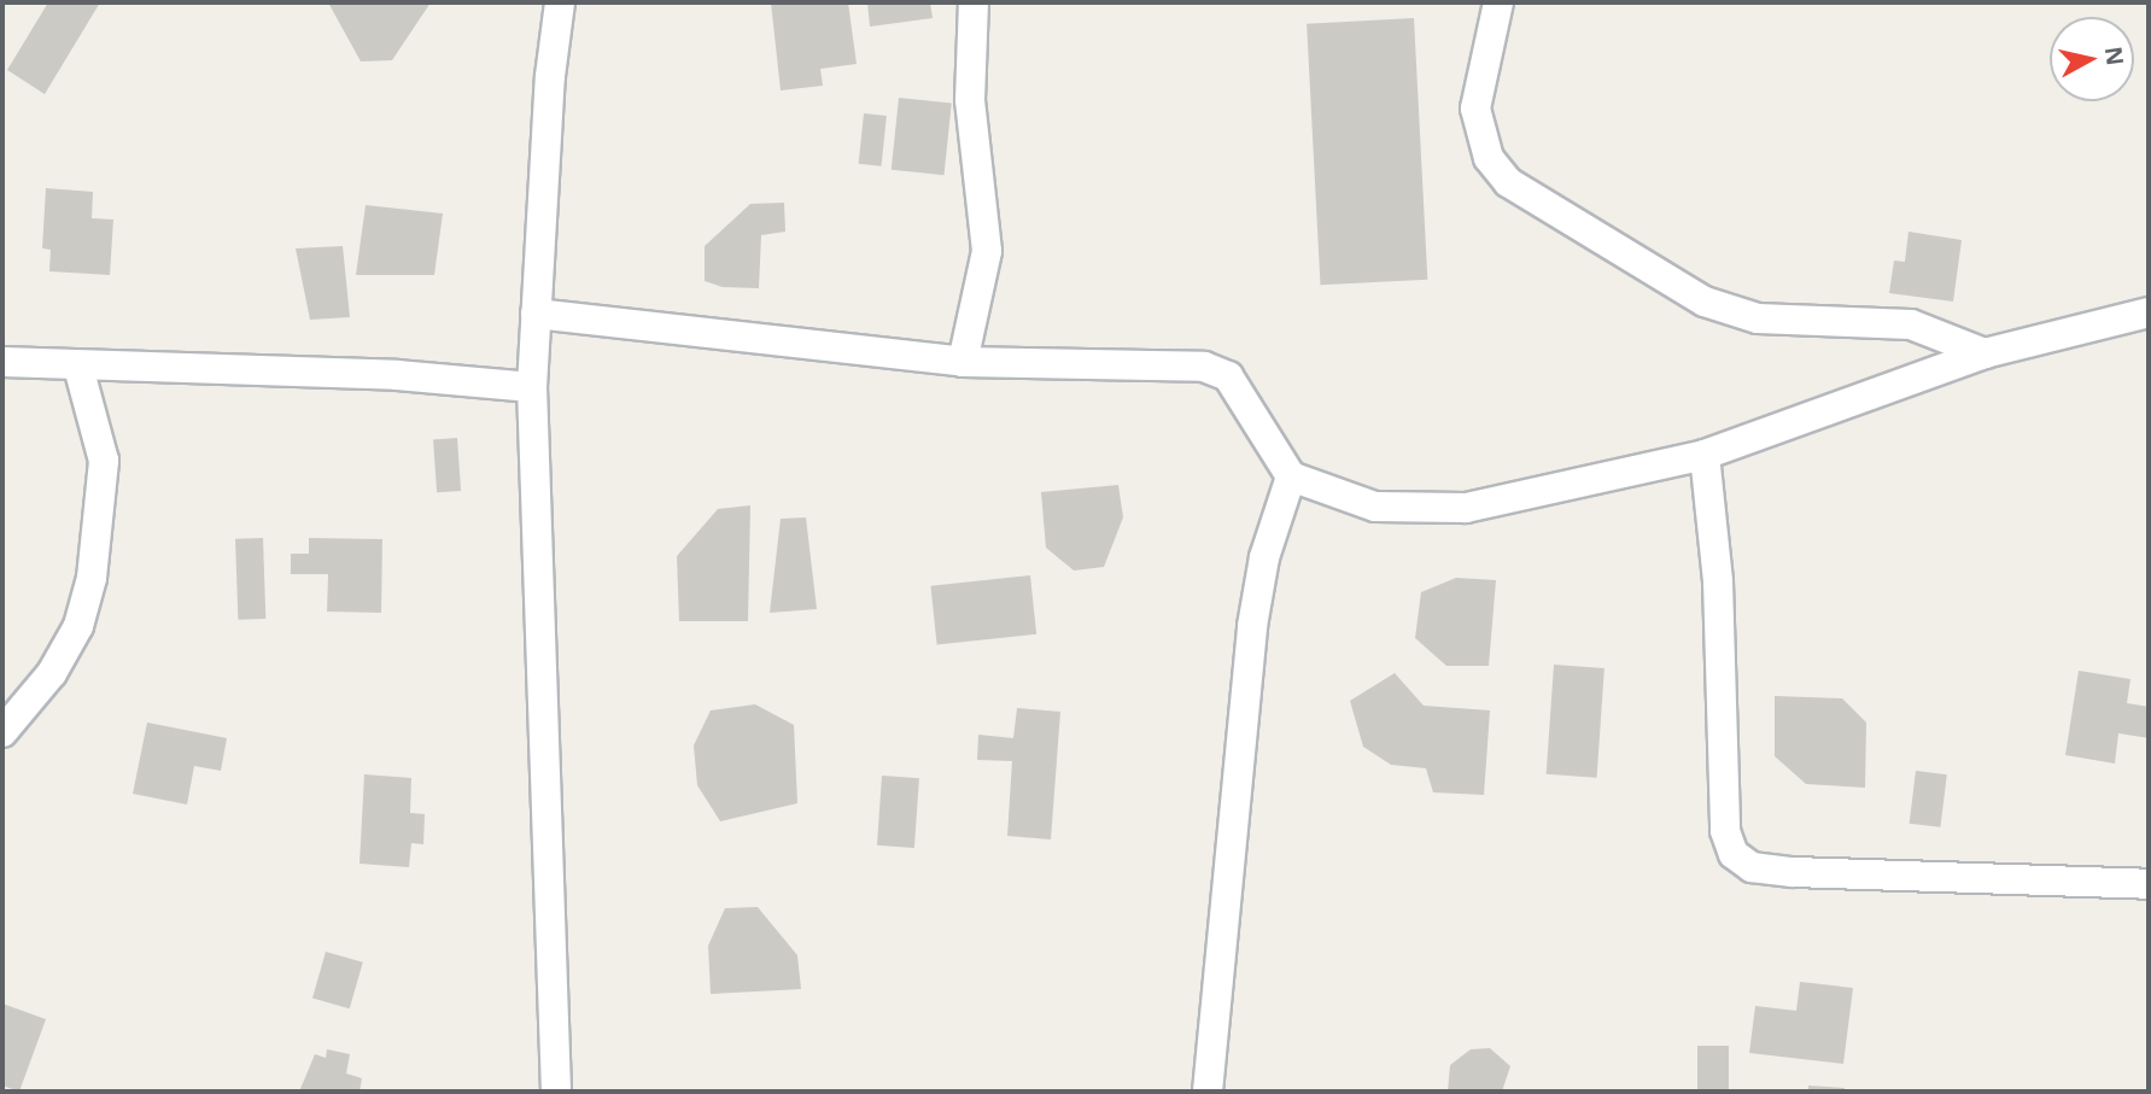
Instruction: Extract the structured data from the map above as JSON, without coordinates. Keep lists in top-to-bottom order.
{
  "north": "right"
}
